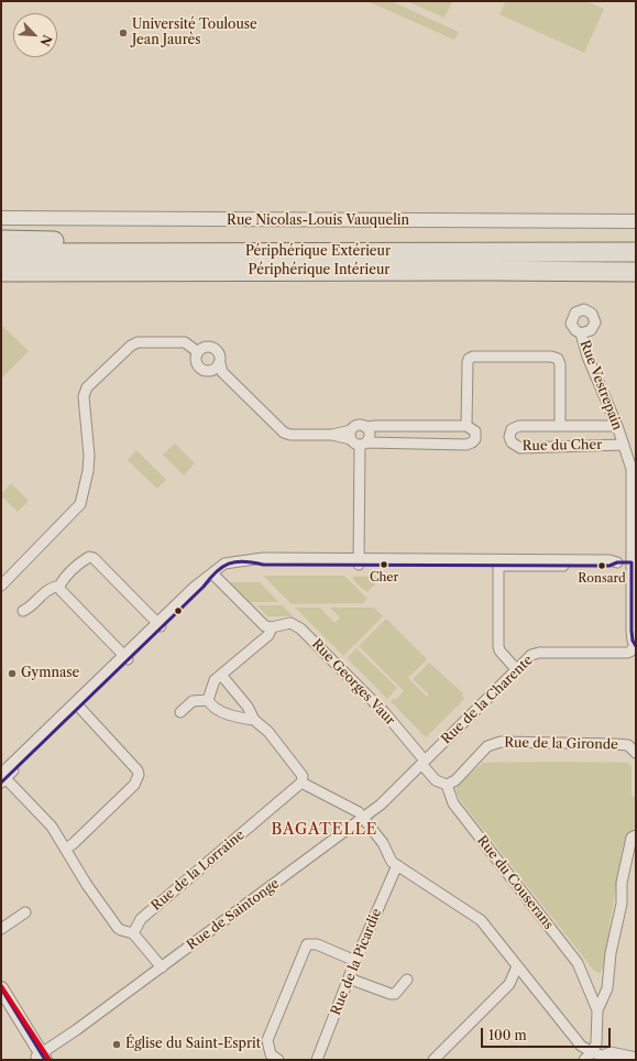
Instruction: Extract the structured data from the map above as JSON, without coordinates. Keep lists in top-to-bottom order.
{
  "streets": {
    "highway": ["Périphérique Extérieur", "Périphérique Intérieur"],
    "street": [
      "Rue Nicolas-Louis Vauquelin",
      "Rue Vestrepain",
      "Rue du Cher",
      "Rue Georges Vaur",
      "Rue de la Charente",
      "Rue de la Gironde",
      "Rue de la Lorraine",
      "Rue du Couserans",
      "Rue de Saintonge",
      "Rue de la Picardie"
    ]
  },
  "crossings": [
    ["Rue Vestrepain", "Rue du Cher"],
    ["Rue Vestrepain", "Rue de la Charente"],
    ["Rue Georges Vaur", "Rue de la Charente"],
    ["Rue Georges Vaur", "Rue de Saintonge"],
    ["Rue de la Charente", "Rue de Saintonge"],
    ["Rue de la Gironde", "Rue du Couserans"]
  ],
  "districts": ["BAGATELLE"],
  "places": [
    "Université Toulouse Jean Jaurès",
    "Cher",
    "Ronsard",
    "Gymnase",
    "Église du Saint-Esprit"
  ],
  "scale_bar": "100 m",
  "north": "bottom right"
}
